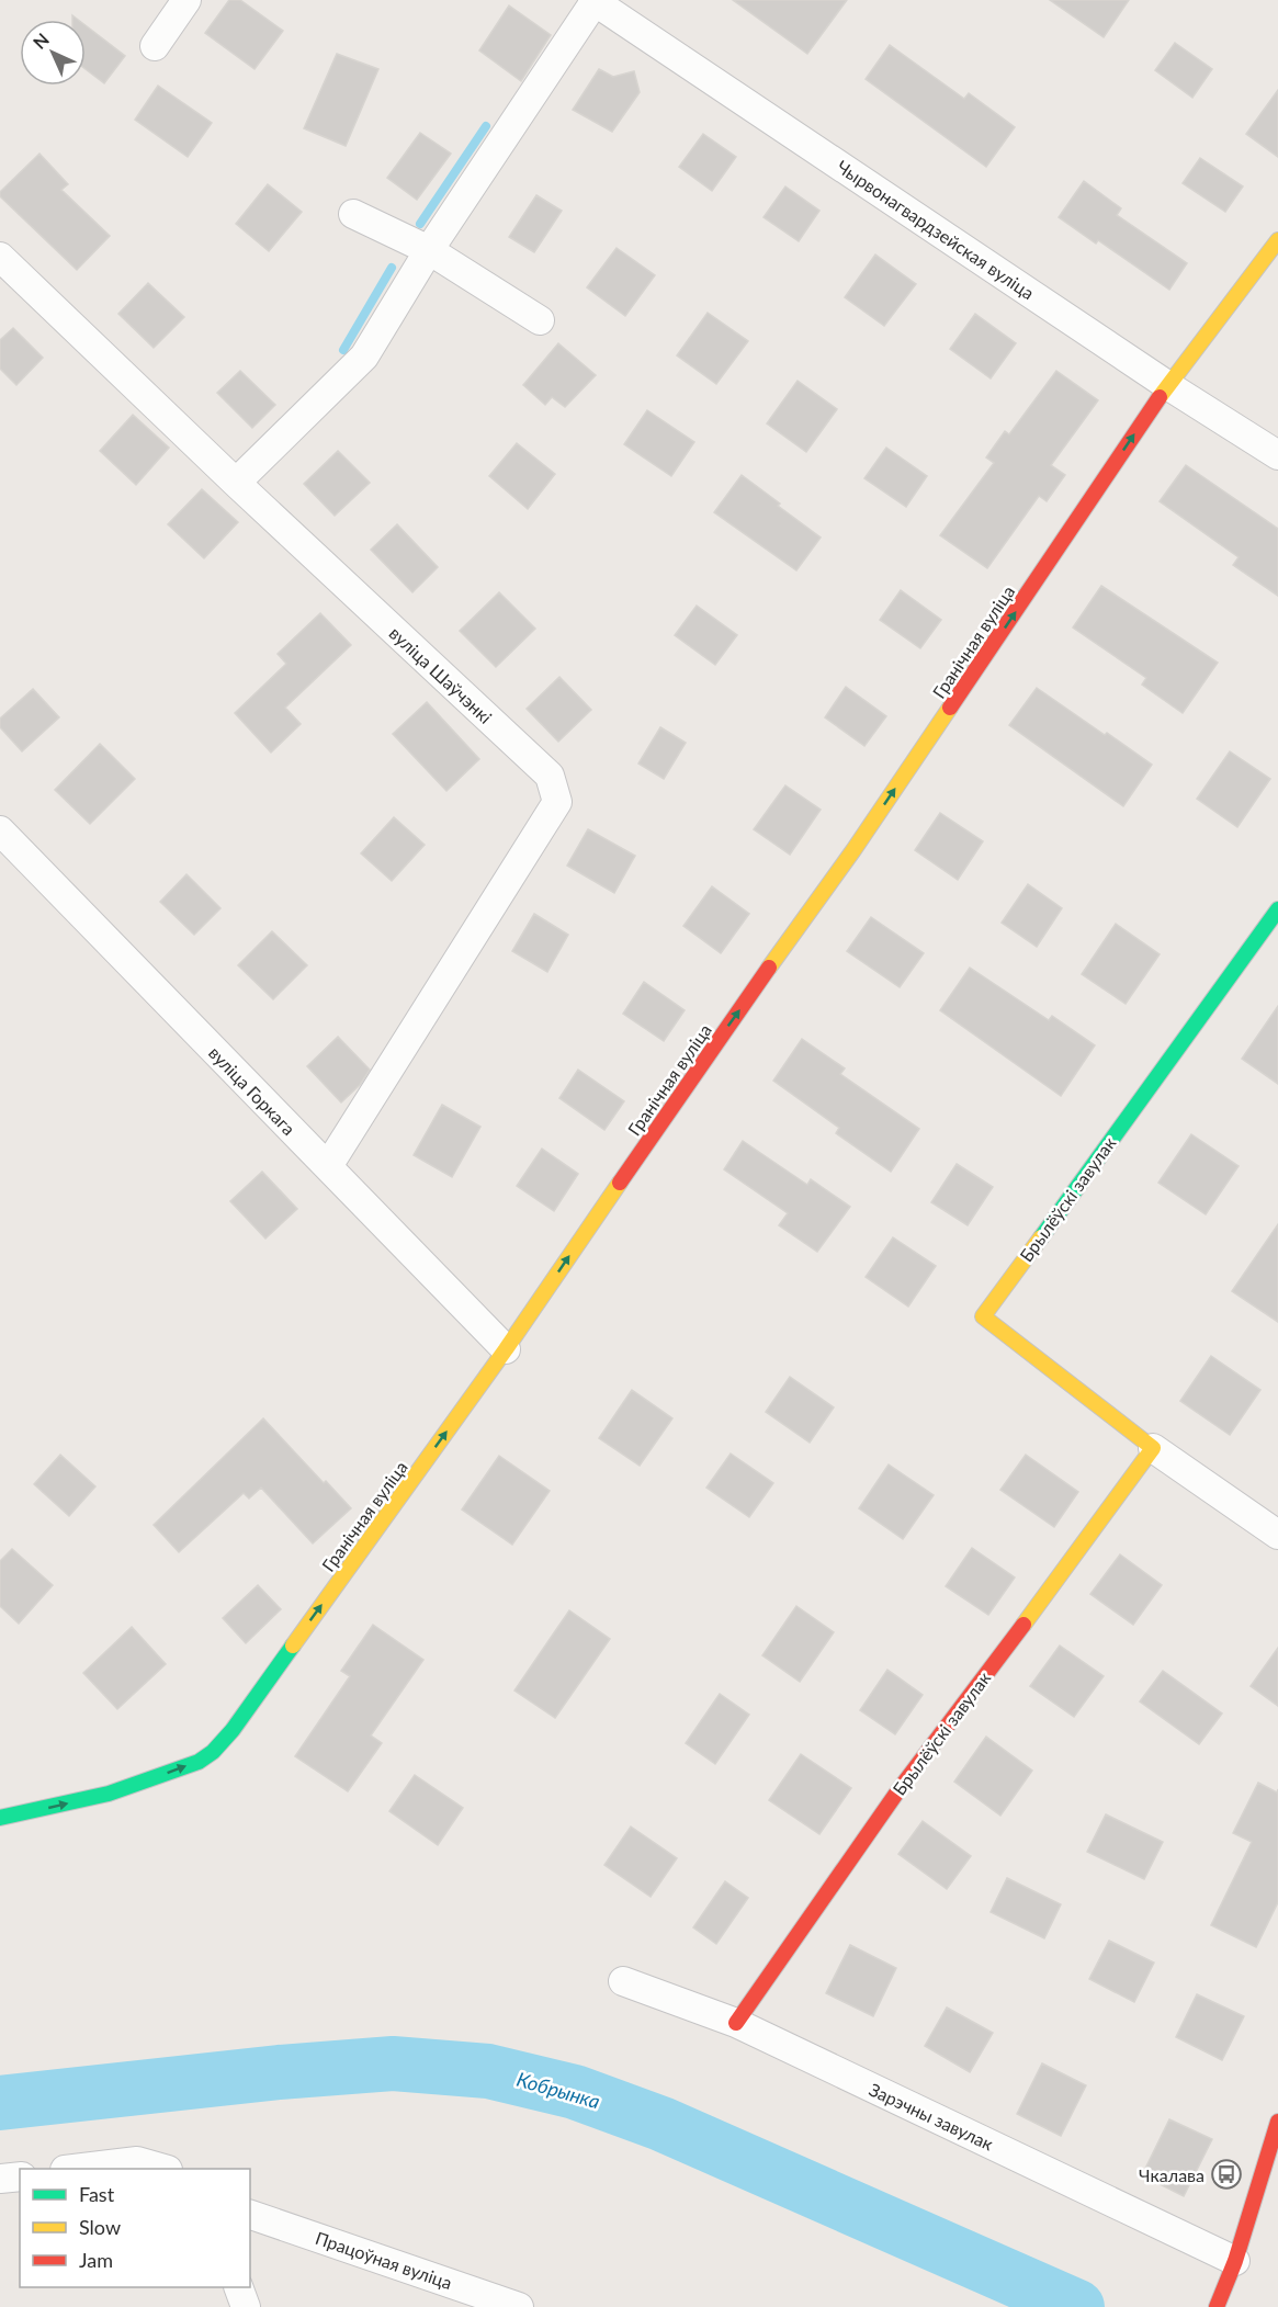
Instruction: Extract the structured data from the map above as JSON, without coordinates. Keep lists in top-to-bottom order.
{
  "streets": {
    "main road": ["Гранічная вуліца", "Брылёўскі завулак"],
    "street": [
      "Чырвонагвардзейская вуліца",
      "вуліца Шаўчэнкі",
      "вуліца Горкага",
      "Зарэчны завулак",
      "Працоўная вуліца"
    ]
  },
  "crossings": [
    ["Чырвонагвардзейская вуліца", "Гранічная вуліца"],
    ["Чырвонагвардзейская вуліца", "вуліца Шаўчэнкі"],
    ["Гранічная вуліца", "вуліца Горкага"],
    ["вуліца Шаўчэнкі", "вуліца Горкага"],
    ["Брылёўскі завулак", "Зарэчны завулак"]
  ],
  "one_way": ["Гранічная вуліца"],
  "water": ["Кобрынка"],
  "places": {
    "bus stop": ["Чкалава"]
  },
  "legend": ["Fast", "Slow", "Jam"],
  "north": "top left"
}
